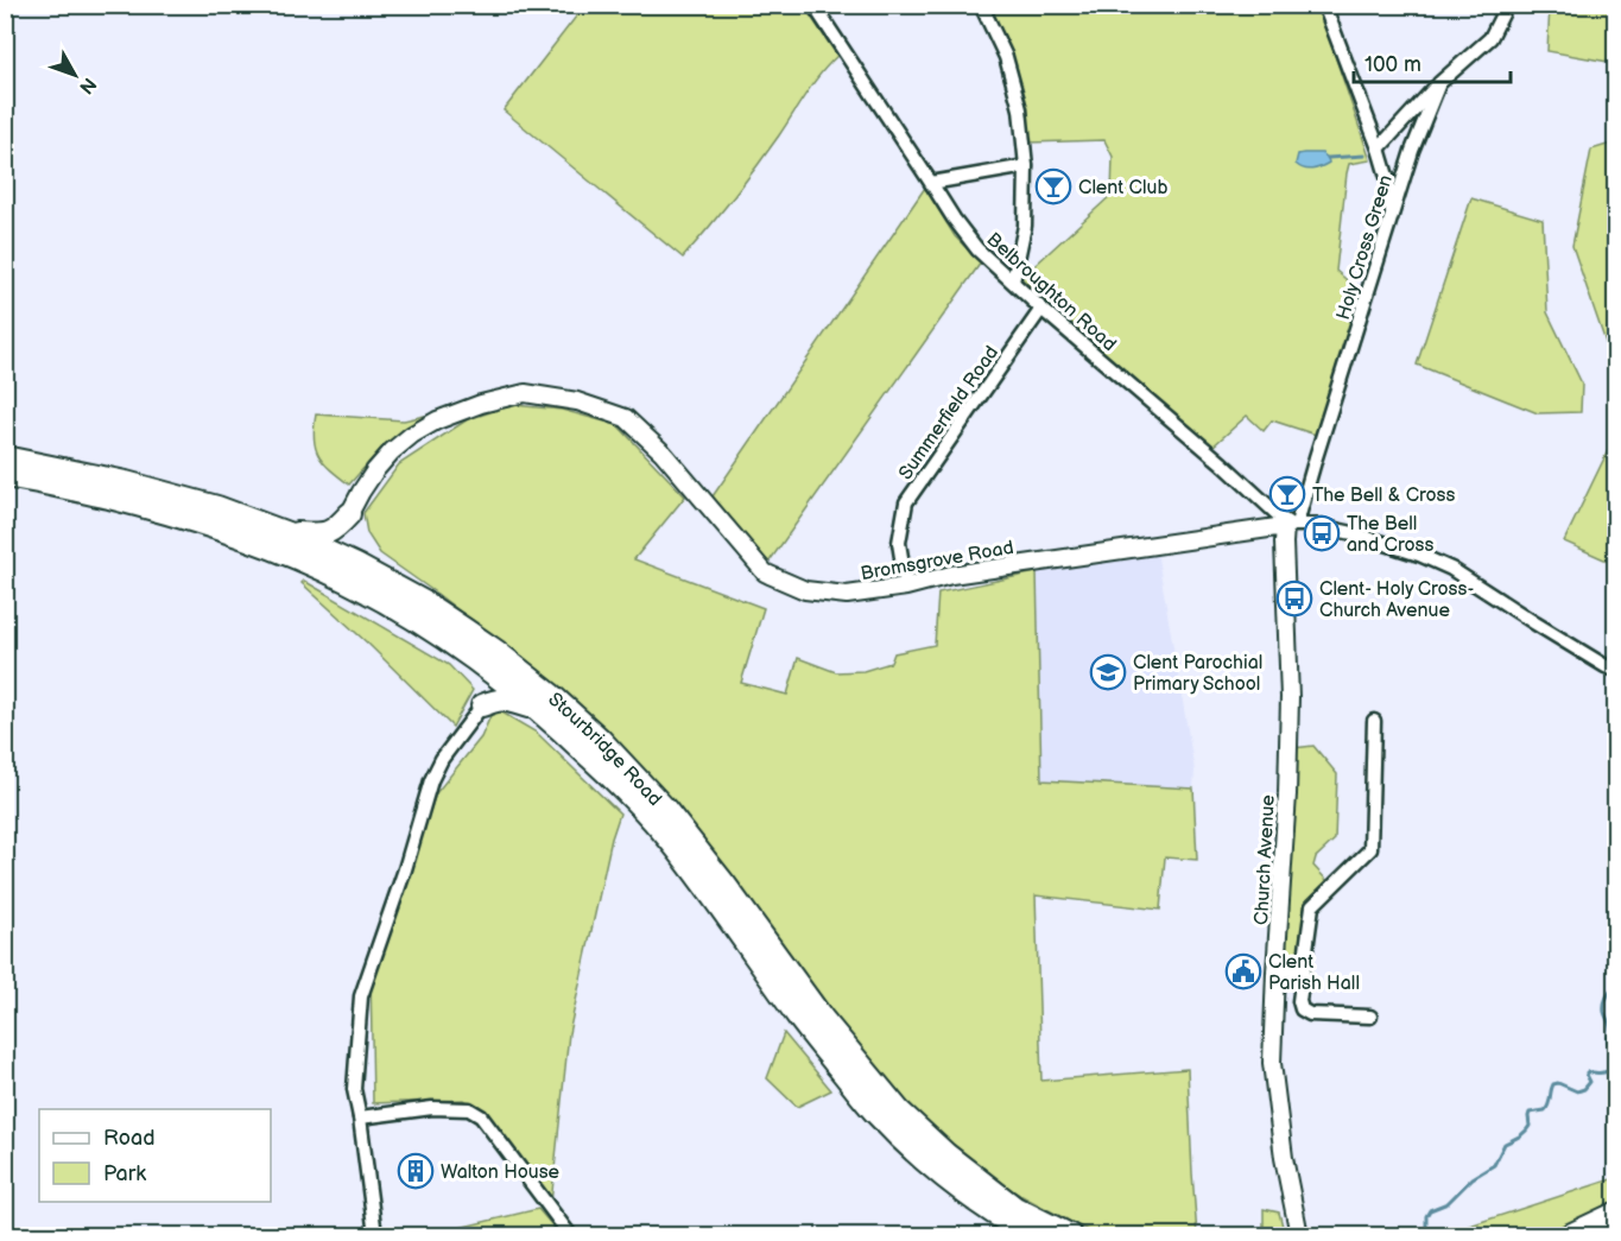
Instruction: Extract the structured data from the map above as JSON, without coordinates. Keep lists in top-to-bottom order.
{
  "streets": {
    "highway": ["Stourbridge Road"],
    "street": [
      "Holy Cross Green",
      "Belbroughton Road",
      "Summerfield Road",
      "Bromsgrove Road",
      "Church Avenue"
    ]
  },
  "crossings": [
    ["Holy Cross Green", "Belbroughton Road"],
    ["Holy Cross Green", "Bromsgrove Road"],
    ["Holy Cross Green", "Church Avenue"],
    ["Belbroughton Road", "Summerfield Road"],
    ["Belbroughton Road", "Bromsgrove Road"],
    ["Belbroughton Road", "Church Avenue"],
    ["Summerfield Road", "Bromsgrove Road"],
    ["Bromsgrove Road", "Church Avenue"]
  ],
  "places": {
    "bar": ["Clent Club", "The Bell & Cross"],
    "bus stop": ["The Bell and Cross", "Clent- Holy Cross- Church Avenue"],
    "school or university": ["Clent Parochial Primary School"],
    "public building": ["Clent Parish Hall"],
    "building": ["Walton House"]
  },
  "legend": ["Road", "Park"],
  "scale_bar": "100 m",
  "north": "bottom right"
}
